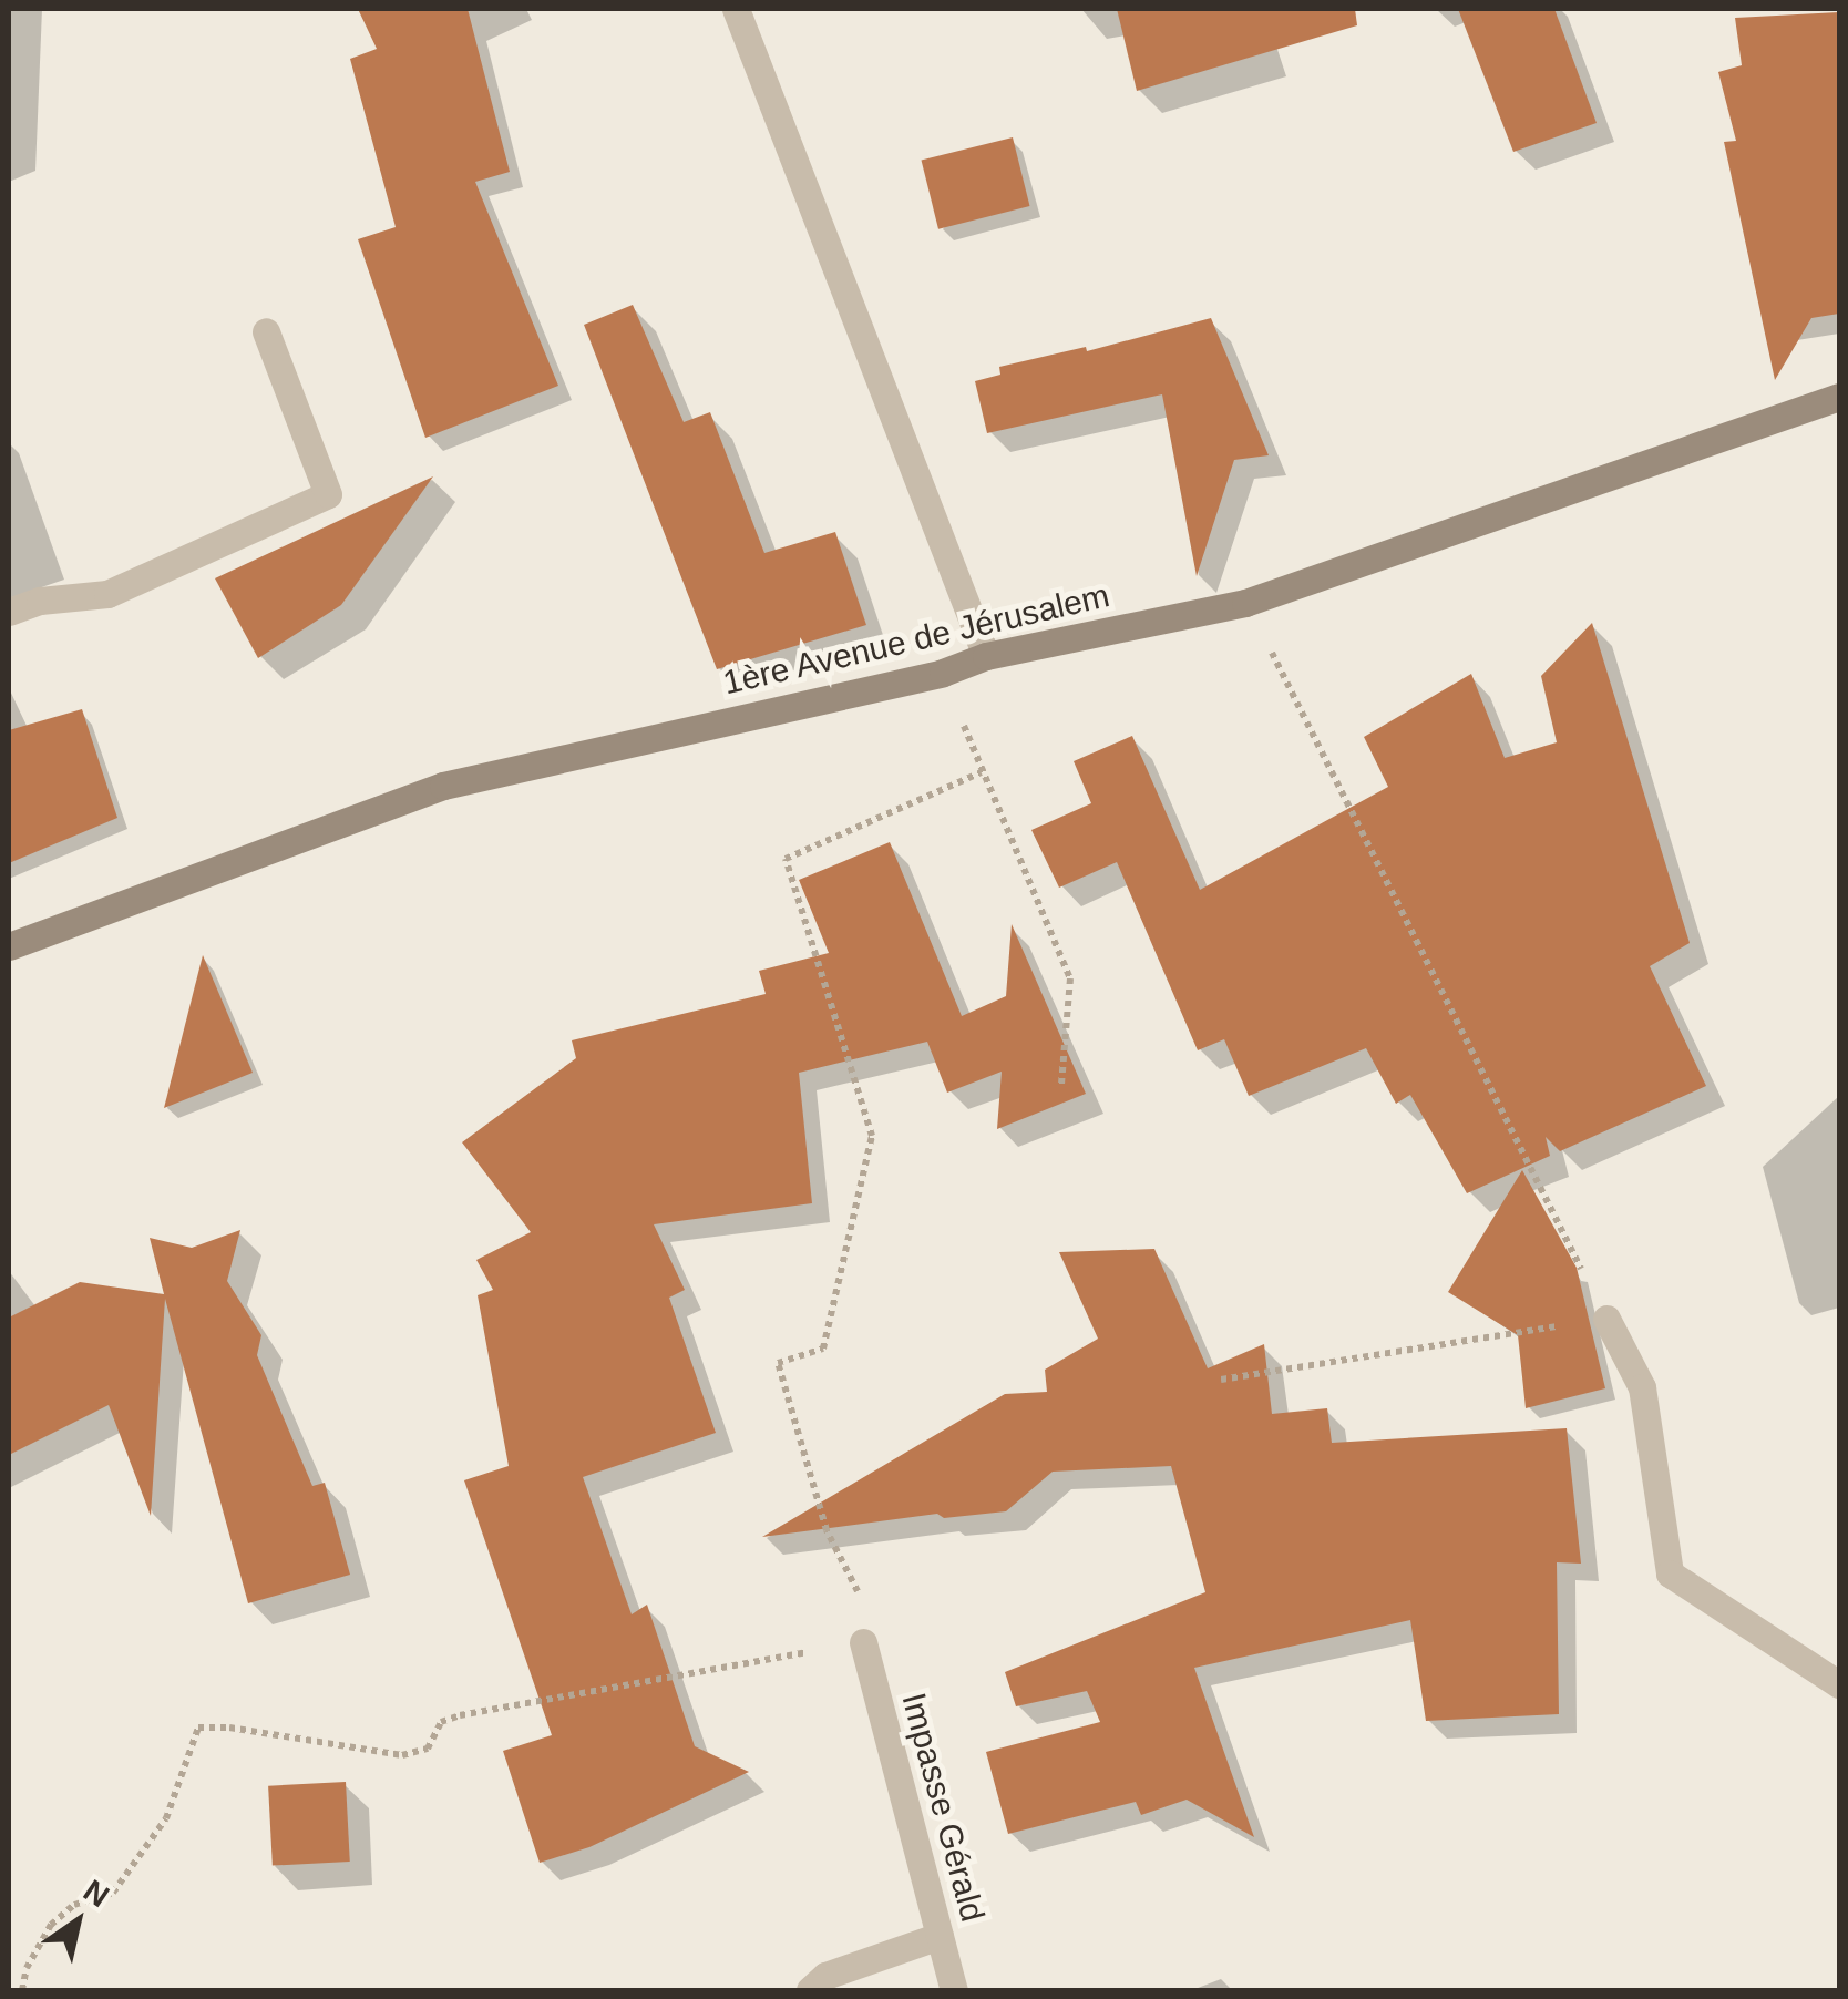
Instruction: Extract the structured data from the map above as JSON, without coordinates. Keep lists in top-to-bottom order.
{
  "streets": {
    "street": ["1ère Avenue de Jérusalem", "Impasse Gérald"]
  },
  "north": "top right"
}
